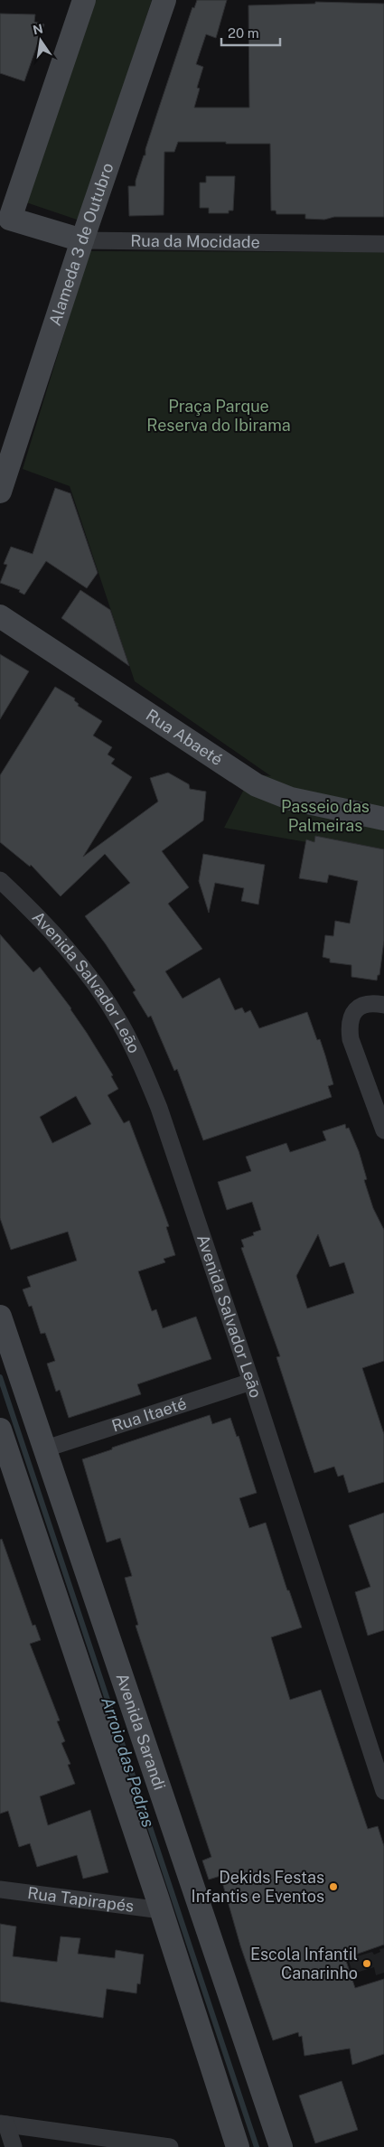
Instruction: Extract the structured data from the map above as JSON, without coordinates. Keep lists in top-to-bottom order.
{
  "streets": {
    "street": [
      "Rua da Mocidade",
      "Alameda 3 de Outubro",
      "Rua Abaeté",
      "Avenida Salvador Leão",
      "Rua Itaeté",
      "Avenida Sarandi",
      "Rua Tapirapés"
    ]
  },
  "crossings": [
    ["Rua da Mocidade", "Alameda 3 de Outubro"],
    ["Avenida Salvador Leão", "Rua Itaeté"],
    ["Rua Itaeté", "Avenida Sarandi"]
  ],
  "water": ["Arroio das Pedras"],
  "parks": ["Praça Parque Reserva do Ibirama", "Passeio das Palmeiras"],
  "places": ["Dekids Festas Infantis e Eventos", "Escola Infantil Canarinho"],
  "scale_bar": "20 m",
  "north": "top"
}
